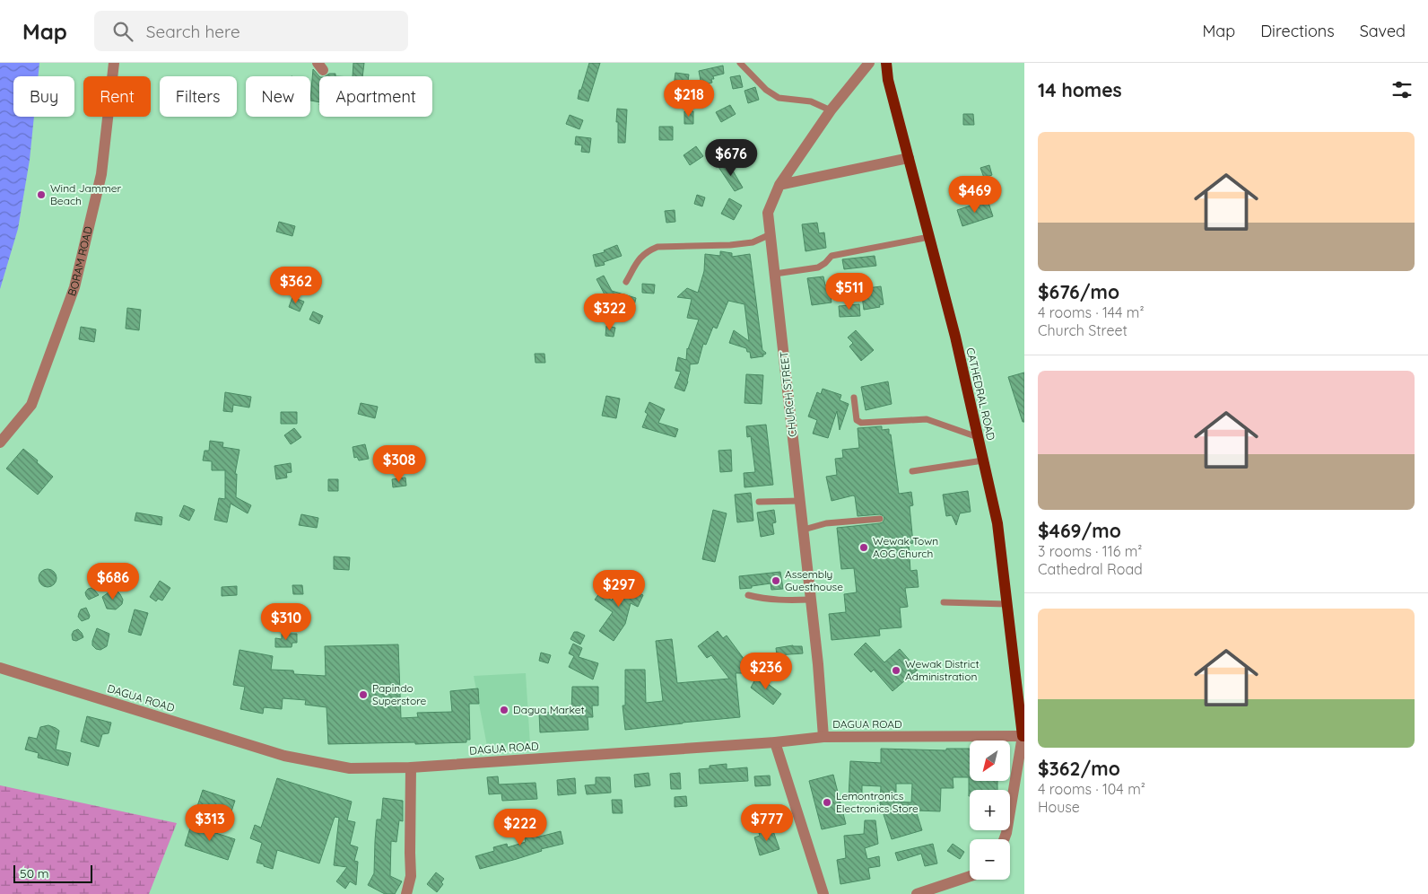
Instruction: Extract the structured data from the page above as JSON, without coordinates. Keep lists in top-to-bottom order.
{
  "streets": {
    "main road": ["CATHEDRAL ROAD"],
    "street": ["BORAM ROAD", "CHURCH STREET", "DAGUA ROAD"]
  },
  "crossings": [
    ["CHURCH STREET", "DAGUA ROAD"],
    ["CATHEDRAL ROAD", "DAGUA ROAD"]
  ],
  "places": [
    "Wind Jammer Beach",
    "Wewak Town AOG Church",
    "Assembly Guesthouse",
    "Wewak District Administration",
    "Papindo Superstore",
    "Dagua Market",
    "Lemontronics Electronics Store"
  ],
  "scale_bar": "50 m",
  "north": "bottom left",
  "page": {
    "header": "Map",
    "search": "Search here",
    "nav": ["Map", "Directions", "Saved"],
    "heading": "14 homes",
    "chip": [
      "Buy",
      "Rent",
      "Filters",
      "New",
      "Apartment"
    ],
    "price": [
      "$218",
      "$676",
      "$469",
      "$362",
      "$511",
      "$322",
      "$308",
      "$686",
      "$297",
      "$310",
      "$236",
      "$313",
      "$777",
      "$222"
    ],
    "list": [
      {
        "name": "$676/mo",
        "note": "4 rooms · 144 m² · Church Street"
      },
      {
        "name": "$469/mo",
        "note": "3 rooms · 116 m² · Cathedral Road"
      },
      {
        "name": "$362/mo",
        "note": "4 rooms · 104 m² · House"
      }
    ],
    "map_buttons": ["+", "−"],
    "scale": "50 m"
  }
}
